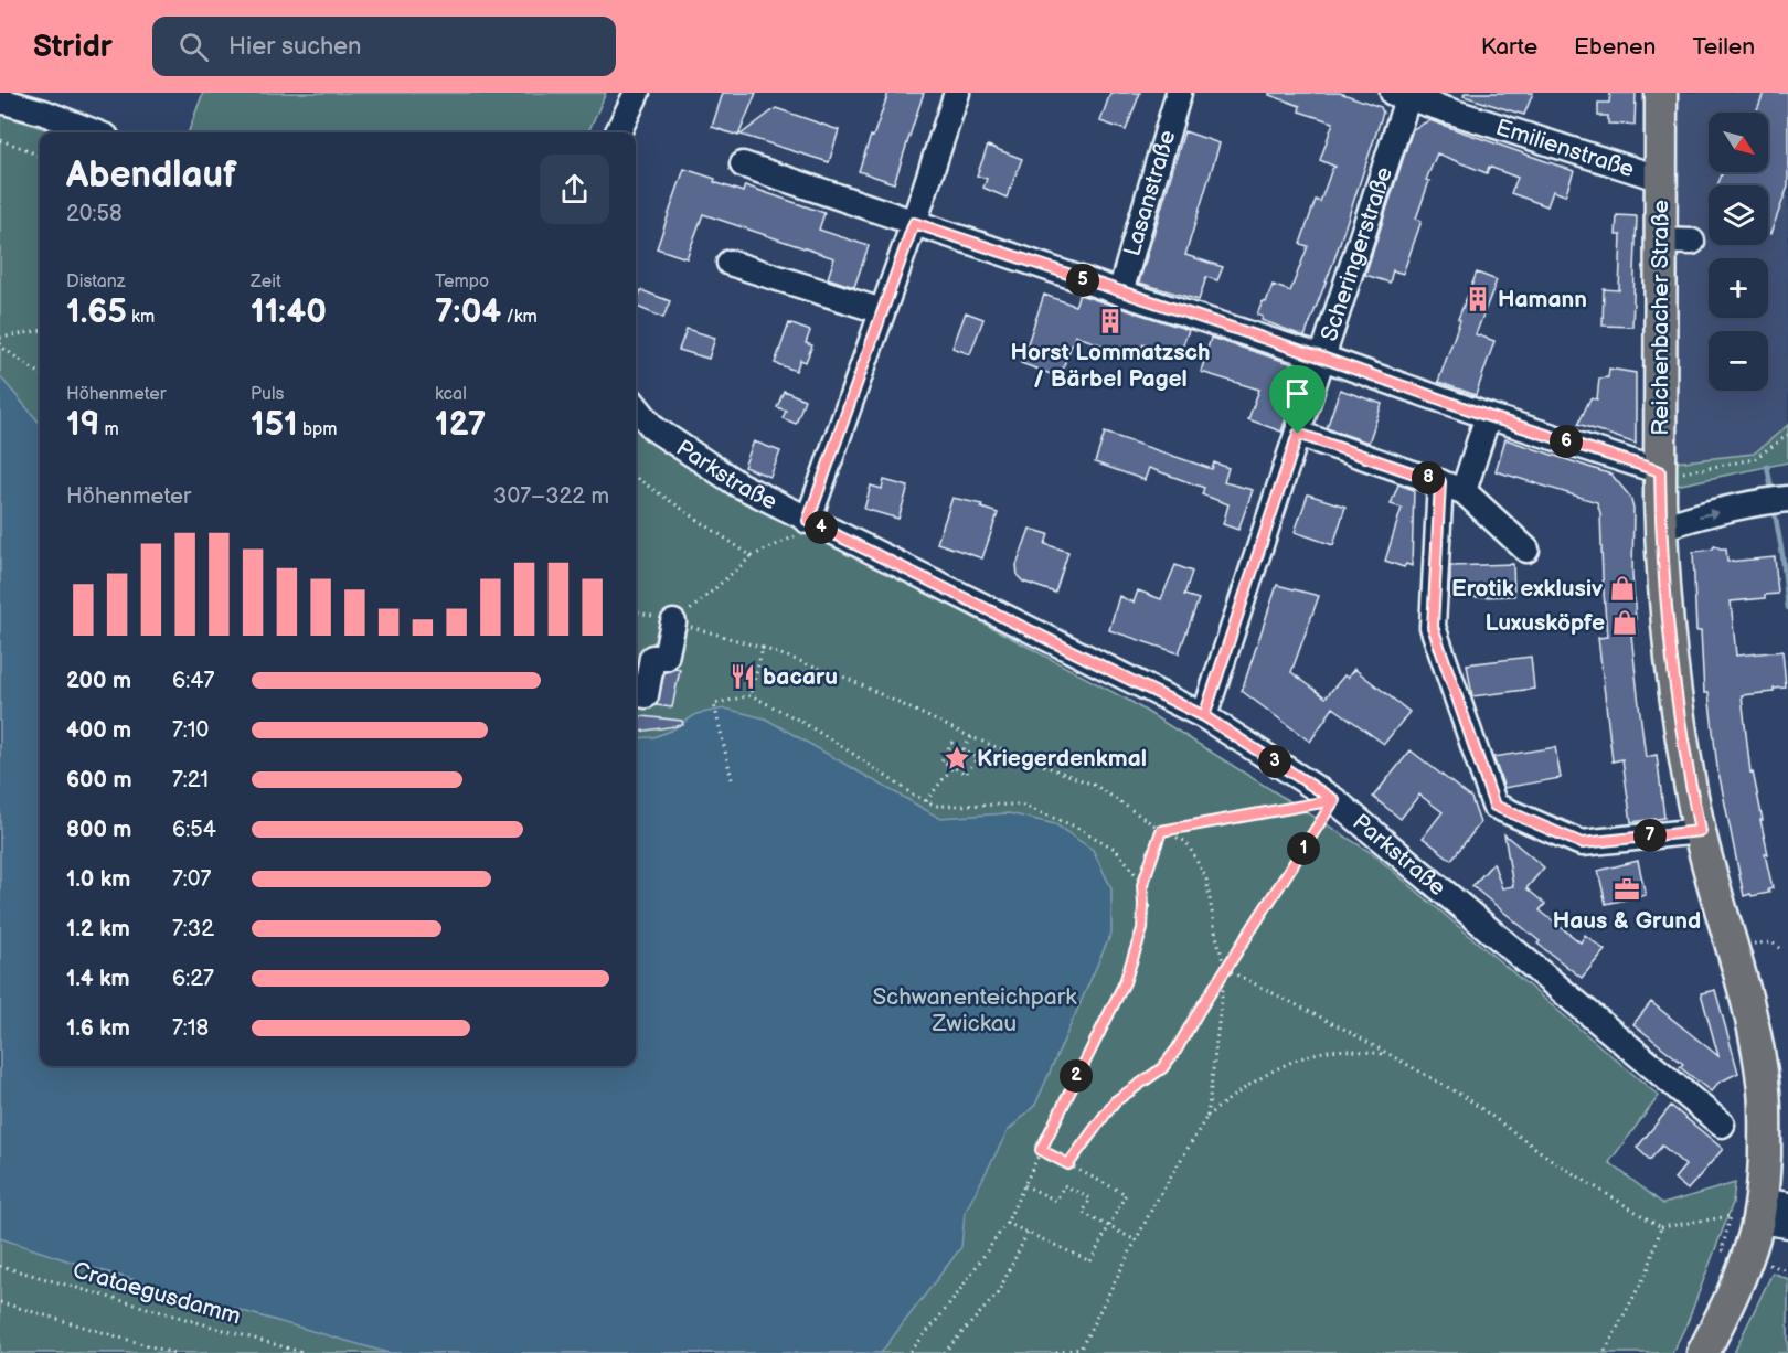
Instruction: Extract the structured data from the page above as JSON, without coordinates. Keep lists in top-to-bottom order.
{
  "streets": {
    "main road": ["Reichenbacher Straße"],
    "street": [
      "Emilienstraße",
      "Lasanstraße",
      "Scheringerstraße",
      "Parkstraße"
    ],
    "path": ["Crataegusdamm"]
  },
  "crossings": [
    ["Emilienstraße", "Scheringerstraße"],
    ["Emilienstraße", "Reichenbacher Straße"],
    ["Scheringerstraße", "Parkstraße"]
  ],
  "parks": ["Schwanenteichpark Zwickau"],
  "places": {
    "building": ["Hamann", "Horst Lommatzsch / Bärbel Pagel"],
    "shop": ["Erotik exklusiv", "Luxusköpfe"],
    "restaurant": ["bacaru"],
    "place": ["Kriegerdenkmal"],
    "office": ["Haus & Grund"]
  },
  "north": "bottom right",
  "page": {
    "header": "Stridr",
    "search": "Hier suchen",
    "nav": ["Karte", "Ebenen", "Teilen"],
    "map_buttons": ["+", "−"],
    "heading": ["Abendlauf", "20:58"],
    "stats": [
      ["Distanz", "1.65 km"],
      ["Zeit", "11:40"],
      ["Tempo", "7:04 /km"],
      ["Höhenmeter", "19 m"],
      ["Puls", "151 bpm"],
      ["kcal", "127"]
    ],
    "pins": [
      "5",
      "6",
      "8",
      "4",
      "3",
      "7",
      "1",
      "2"
    ],
    "chart": ["Höhenmeter", "307–322 m"],
    "list": [
      {
        "name": "200 m",
        "note": "6:47"
      },
      {
        "name": "400 m",
        "note": "7:10"
      },
      {
        "name": "600 m",
        "note": "7:21"
      },
      {
        "name": "800 m",
        "note": "6:54"
      },
      {
        "name": "1.0 km",
        "note": "7:07"
      },
      {
        "name": "1.2 km",
        "note": "7:32"
      },
      {
        "name": "1.4 km",
        "note": "6:27"
      },
      {
        "name": "1.6 km",
        "note": "7:18"
      }
    ]
  }
}
